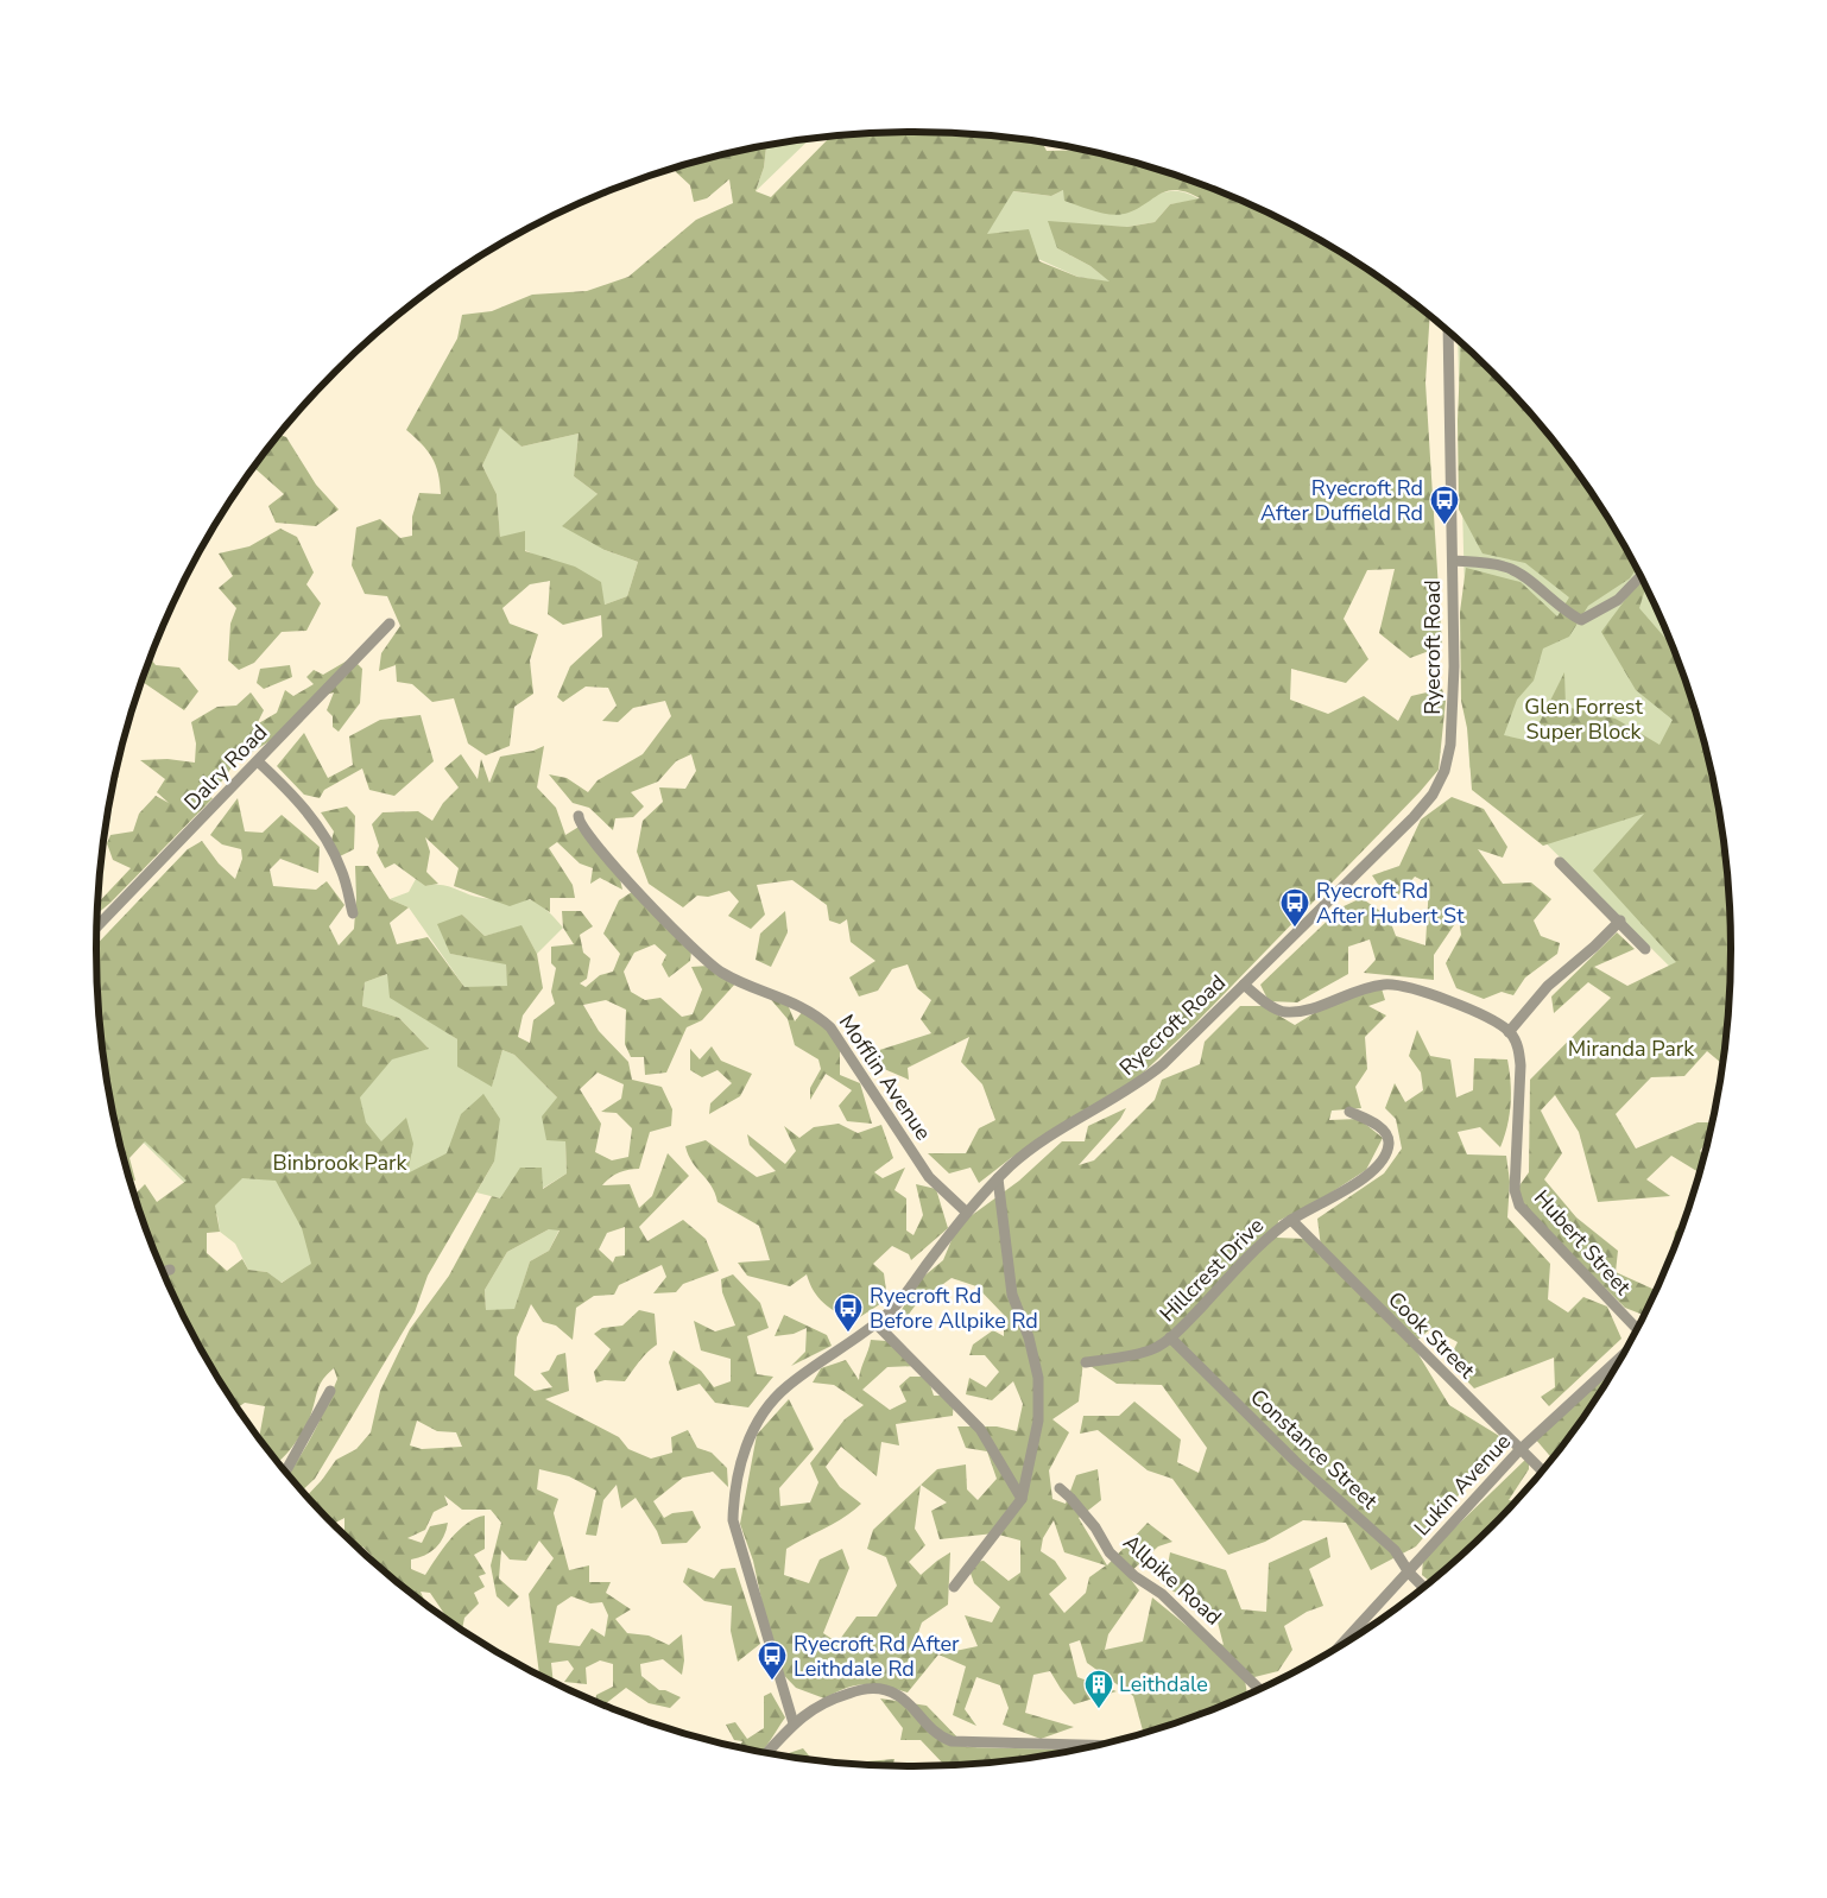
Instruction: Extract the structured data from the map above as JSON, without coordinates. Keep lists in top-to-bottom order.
{
  "streets": {
    "street": [
      "Ryecroft Road",
      "Dalry Road",
      "Mofflin Avenue",
      "Hubert Street",
      "Hillcrest Drive",
      "Cook Street",
      "Constance Street",
      "Lukin Avenue",
      "Allpike Road"
    ]
  },
  "crossings": [
    ["Ryecroft Road", "Mofflin Avenue"],
    ["Hillcrest Drive", "Cook Street"],
    ["Hillcrest Drive", "Constance Street"],
    ["Cook Street", "Lukin Avenue"],
    ["Constance Street", "Lukin Avenue"]
  ],
  "parks": ["Glen Forrest Super Block", "Miranda Park", "Binbrook Park"],
  "places": {
    "bus stop": [
      "Ryecroft Rd After Duffield Rd",
      "Ryecroft Rd After Hubert St",
      "Ryecroft Rd Before Allpike Rd",
      "Ryecroft Rd After Leithdale Rd"
    ],
    "building": ["Leithdale"]
  }
}
